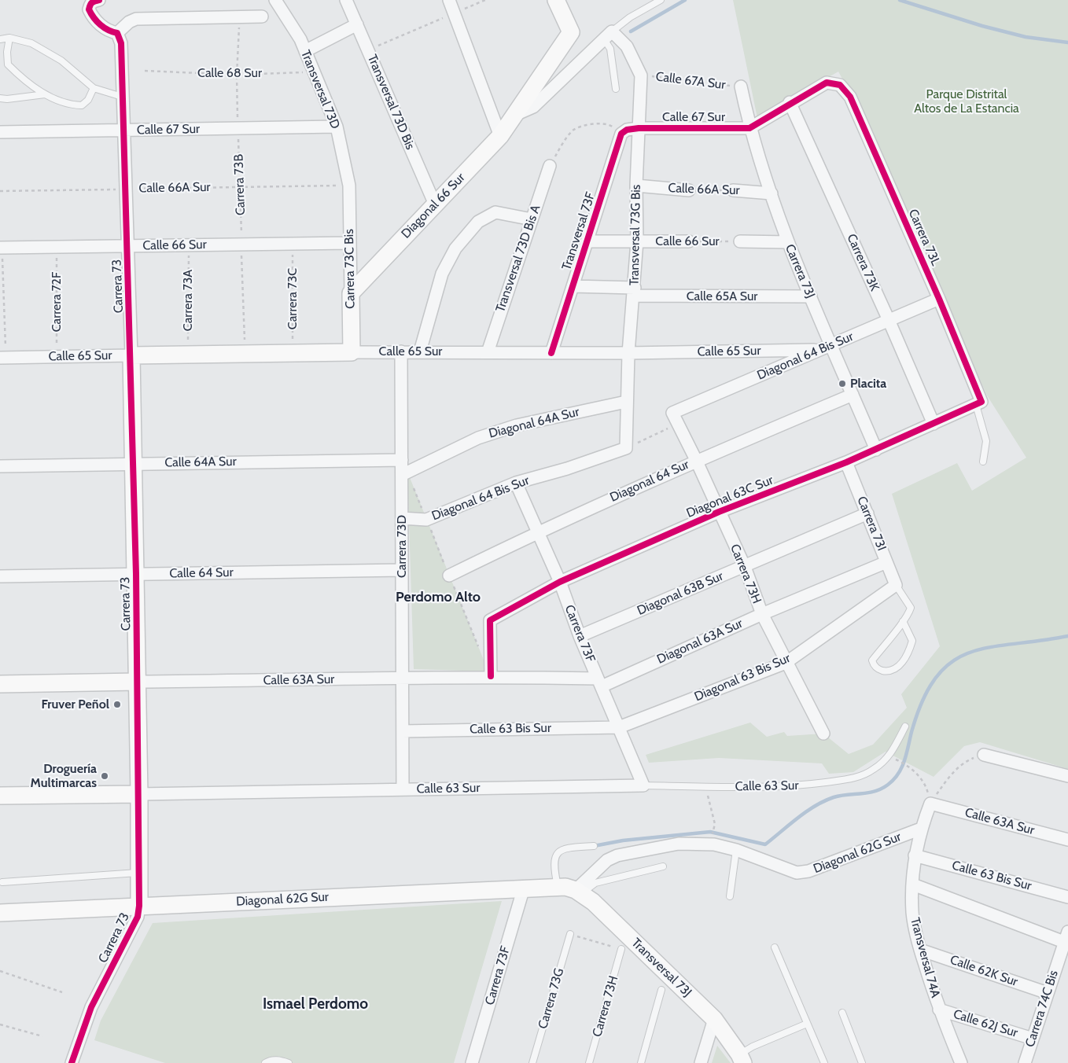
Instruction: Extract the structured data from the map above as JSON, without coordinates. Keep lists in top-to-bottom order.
{
  "streets": {
    "street": [
      "Transversal 73D",
      "Transversal 73D Bis",
      "Calle 67 Sur",
      "Calle 66A Sur",
      "Diagonal 66 Sur",
      "Transversal 73F",
      "Transversal 73G Bis",
      "Carrera 73L",
      "Calle 66 Sur",
      "Transversal 73D Bis A",
      "Carrera 73K",
      "Carrera 73C Bis",
      "Carrera 73J",
      "Carrera 73",
      "Calle 65A Sur",
      "Calle 65 Sur",
      "Diagonal 64 Bis Sur",
      "Diagonal 64A Sur",
      "Calle 64A Sur",
      "Diagonal 64 Sur",
      "Diagonal 63C Sur",
      "Carrera 73I",
      "Carrera 73D",
      "Calle 64 Sur",
      "Carrera 73H",
      "Diagonal 63B Sur",
      "Carrera 73F",
      "Diagonal 63A Sur",
      "Diagonal 63 Bis Sur",
      "Calle 63A Sur",
      "Calle 63 Bis Sur",
      "Calle 63 Sur",
      "Diagonal 62G Sur",
      "Transversal 74A",
      "Transversal 73J",
      "Calle 62K Sur",
      "Carrera 74C Bis",
      "Calle 62J Sur"
    ],
    "lane": ["Carrera 73G"],
    "path": [
      "Calle 68 Sur",
      "Calle 67A Sur",
      "Carrera 73B",
      "Carrera 73C",
      "Carrera 73A",
      "Carrera 72F"
    ]
  },
  "crossings": [
    ["Calle 68 Sur", "Transversal 73D"],
    ["Calle 68 Sur", "Carrera 73B"],
    ["Calle 67A Sur", "Transversal 73G Bis"],
    ["Calle 67A Sur", "Carrera 73J"],
    ["Transversal 73D", "Calle 67 Sur"],
    ["Transversal 73D", "Calle 66A Sur"],
    ["Transversal 73D", "Carrera 73C Bis"],
    ["Transversal 73D Bis", "Diagonal 66 Sur"],
    ["Calle 67 Sur", "Carrera 73B"],
    ["Calle 67 Sur", "Transversal 73G Bis"],
    ["Calle 67 Sur", "Carrera 73J"],
    ["Calle 67 Sur", "Carrera 73"],
    ["Carrera 73B", "Calle 66A Sur"],
    ["Carrera 73B", "Calle 66 Sur"],
    ["Carrera 73B", "Calle 65 Sur"],
    ["Calle 66A Sur", "Transversal 73G Bis"],
    ["Calle 66A Sur", "Carrera 73C Bis"],
    ["Calle 66A Sur", "Carrera 73J"],
    ["Calle 66A Sur", "Carrera 73"],
    ["Diagonal 66 Sur", "Carrera 73C Bis"],
    ["Transversal 73F", "Calle 66 Sur"],
    ["Transversal 73F", "Calle 65A Sur"],
    ["Transversal 73F", "Calle 65 Sur"],
    ["Transversal 73G Bis", "Calle 66 Sur"],
    ["Transversal 73G Bis", "Calle 65A Sur"],
    ["Transversal 73G Bis", "Calle 65 Sur"],
    ["Transversal 73G Bis", "Diagonal 64 Bis Sur"],
    ["Transversal 73G Bis", "Diagonal 64A Sur"],
    ["Carrera 73L", "Carrera 73K"],
    ["Carrera 73L", "Diagonal 64 Bis Sur"],
    ["Carrera 73L", "Diagonal 63C Sur"],
    ["Calle 66 Sur", "Carrera 73C Bis"],
    ["Calle 66 Sur", "Carrera 73"],
    ["Calle 66 Sur", "Carrera 73C"],
    ["Calle 66 Sur", "Carrera 73A"],
    ["Calle 66 Sur", "Carrera 72F"],
    ["Transversal 73D Bis A", "Calle 65 Sur"],
    ["Carrera 73K", "Diagonal 64 Bis Sur"],
    ["Carrera 73K", "Diagonal 63C Sur"],
    ["Carrera 73C Bis", "Calle 65 Sur"],
    ["Carrera 73J", "Calle 65A Sur"],
    ["Carrera 73J", "Calle 65 Sur"],
    ["Carrera 73J", "Diagonal 64 Bis Sur"],
    ["Carrera 73J", "Diagonal 64 Sur"],
    ["Carrera 73J", "Diagonal 63C Sur"],
    ["Carrera 73", "Calle 65 Sur"],
    ["Carrera 73", "Calle 64A Sur"],
    ["Carrera 73", "Calle 64 Sur"],
    ["Carrera 73", "Calle 63A Sur"],
    ["Carrera 73", "Calle 63 Sur"],
    ["Carrera 73", "Diagonal 62G Sur"],
    ["Carrera 73C", "Calle 65 Sur"],
    ["Carrera 73A", "Calle 65 Sur"],
    ["Carrera 72F", "Calle 65 Sur"],
    ["Calle 65 Sur", "Diagonal 64 Bis Sur"],
    ["Calle 65 Sur", "Carrera 73D"],
    ["Diagonal 64 Bis Sur", "Carrera 73D"],
    ["Diagonal 64 Bis Sur", "Carrera 73H"],
    ["Diagonal 64 Bis Sur", "Carrera 73F"],
    ["Diagonal 64A Sur", "Carrera 73D"],
    ["Calle 64A Sur", "Carrera 73D"],
    ["Diagonal 64 Sur", "Carrera 73H"],
    ["Diagonal 64 Sur", "Carrera 73F"],
    ["Diagonal 63C Sur", "Carrera 73I"],
    ["Diagonal 63C Sur", "Carrera 73H"],
    ["Diagonal 63C Sur", "Carrera 73F"],
    ["Diagonal 63C Sur", "Calle 63A Sur"],
    ["Carrera 73I", "Diagonal 63B Sur"],
    ["Carrera 73I", "Diagonal 63A Sur"],
    ["Carrera 73I", "Diagonal 63 Bis Sur"],
    ["Carrera 73D", "Calle 64 Sur"],
    ["Carrera 73D", "Calle 63A Sur"],
    ["Carrera 73D", "Calle 63 Bis Sur"],
    ["Carrera 73D", "Calle 63 Sur"],
    ["Carrera 73H", "Diagonal 63B Sur"],
    ["Carrera 73H", "Diagonal 63A Sur"],
    ["Carrera 73H", "Diagonal 63 Bis Sur"],
    ["Diagonal 63B Sur", "Carrera 73F"],
    ["Carrera 73F", "Diagonal 63A Sur"],
    ["Carrera 73F", "Diagonal 63 Bis Sur"],
    ["Carrera 73F", "Calle 63A Sur"],
    ["Carrera 73F", "Calle 63 Bis Sur"],
    ["Carrera 73F", "Calle 63 Sur"],
    ["Carrera 73F", "Diagonal 62G Sur"],
    ["Diagonal 63A Sur", "Calle 63A Sur"],
    ["Diagonal 63 Bis Sur", "Calle 63 Bis Sur"],
    ["Calle 63A Sur", "Transversal 74A"],
    ["Calle 63 Bis Sur", "Transversal 74A"],
    ["Diagonal 62G Sur", "Transversal 74A"],
    ["Diagonal 62G Sur", "Transversal 73J"],
    ["Transversal 74A", "Calle 62K Sur"],
    ["Transversal 74A", "Calle 62J Sur"],
    ["Calle 62K Sur", "Carrera 74C Bis"],
    ["Carrera 74C Bis", "Calle 62J Sur"]
  ],
  "districts": ["Perdomo Alto", "Ismael Perdomo"],
  "parks": ["Parque Distrital Altos de La Estancia"],
  "places": ["Placita", "Fruver Peñol", "Droguería Multimarcas"]
}
